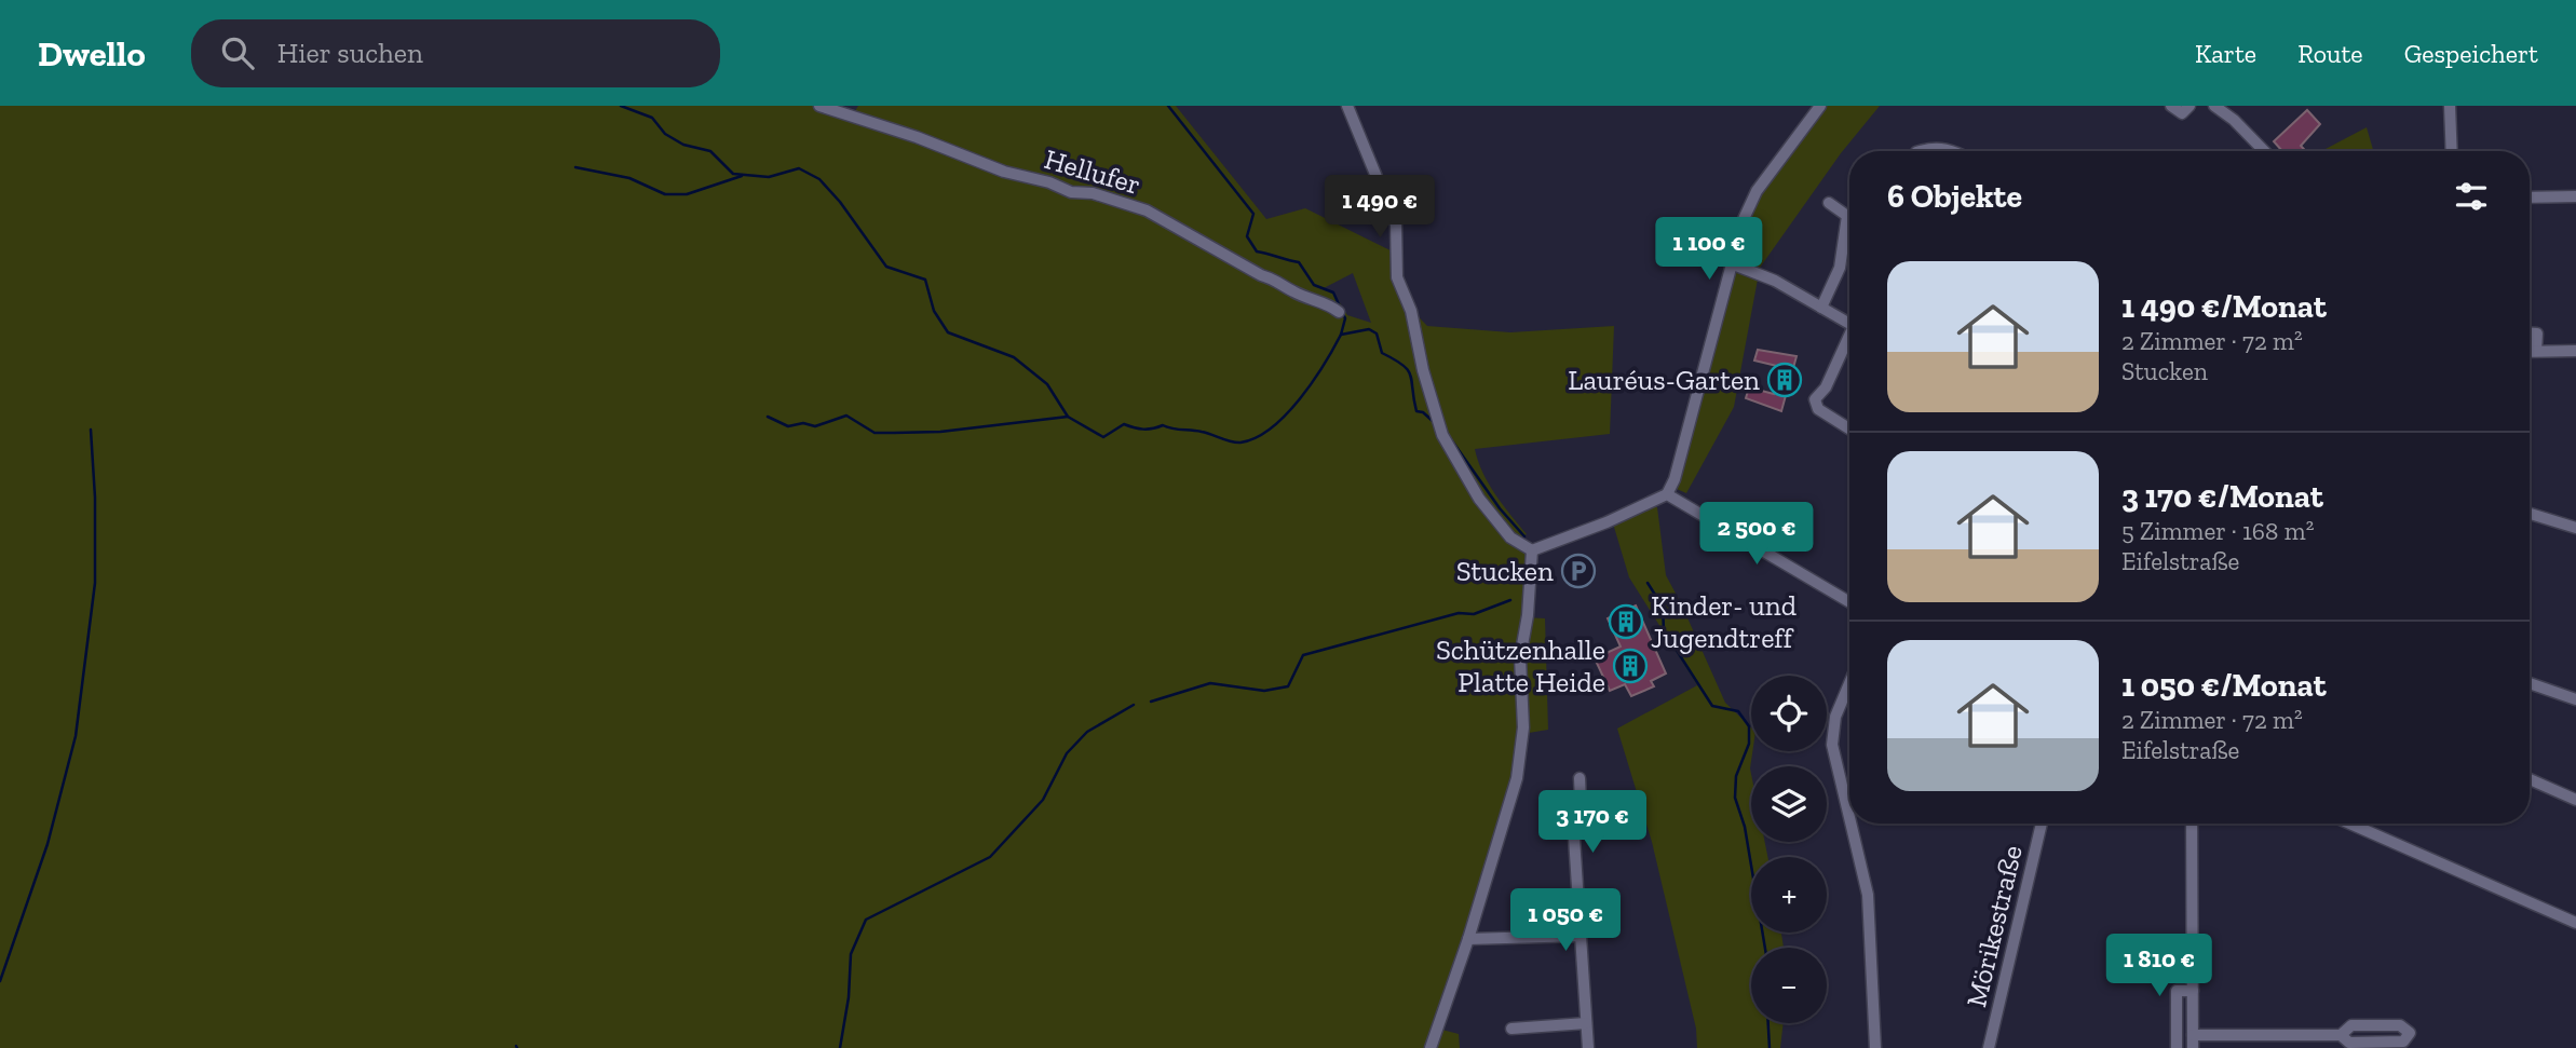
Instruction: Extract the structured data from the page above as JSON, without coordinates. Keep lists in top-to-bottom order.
{
  "streets": {
    "street": ["Hellufer", "Mörikestraße"]
  },
  "places": {
    "building": ["Lauréus-Garten", "Kinder- und Jugendtreff", "Schützenhalle Platte Heide"],
    "parking": ["Stucken"]
  },
  "page": {
    "header": "Dwello",
    "search": "Hier suchen",
    "nav": ["Karte", "Route", "Gespeichert"],
    "heading": "6 Objekte",
    "price": [
      "1 490 €",
      "1 100 €",
      "2 500 €",
      "3 170 €",
      "1 050 €",
      "1 810 €"
    ],
    "list": [
      {
        "name": "1 490 €/Monat",
        "note": "2 Zimmer · 72 m² · Stucken"
      },
      {
        "name": "3 170 €/Monat",
        "note": "5 Zimmer · 168 m² · Eifelstraße"
      },
      {
        "name": "1 050 €/Monat",
        "note": "2 Zimmer · 72 m² · Eifelstraße"
      }
    ],
    "map_buttons": ["+", "−"]
  }
}
